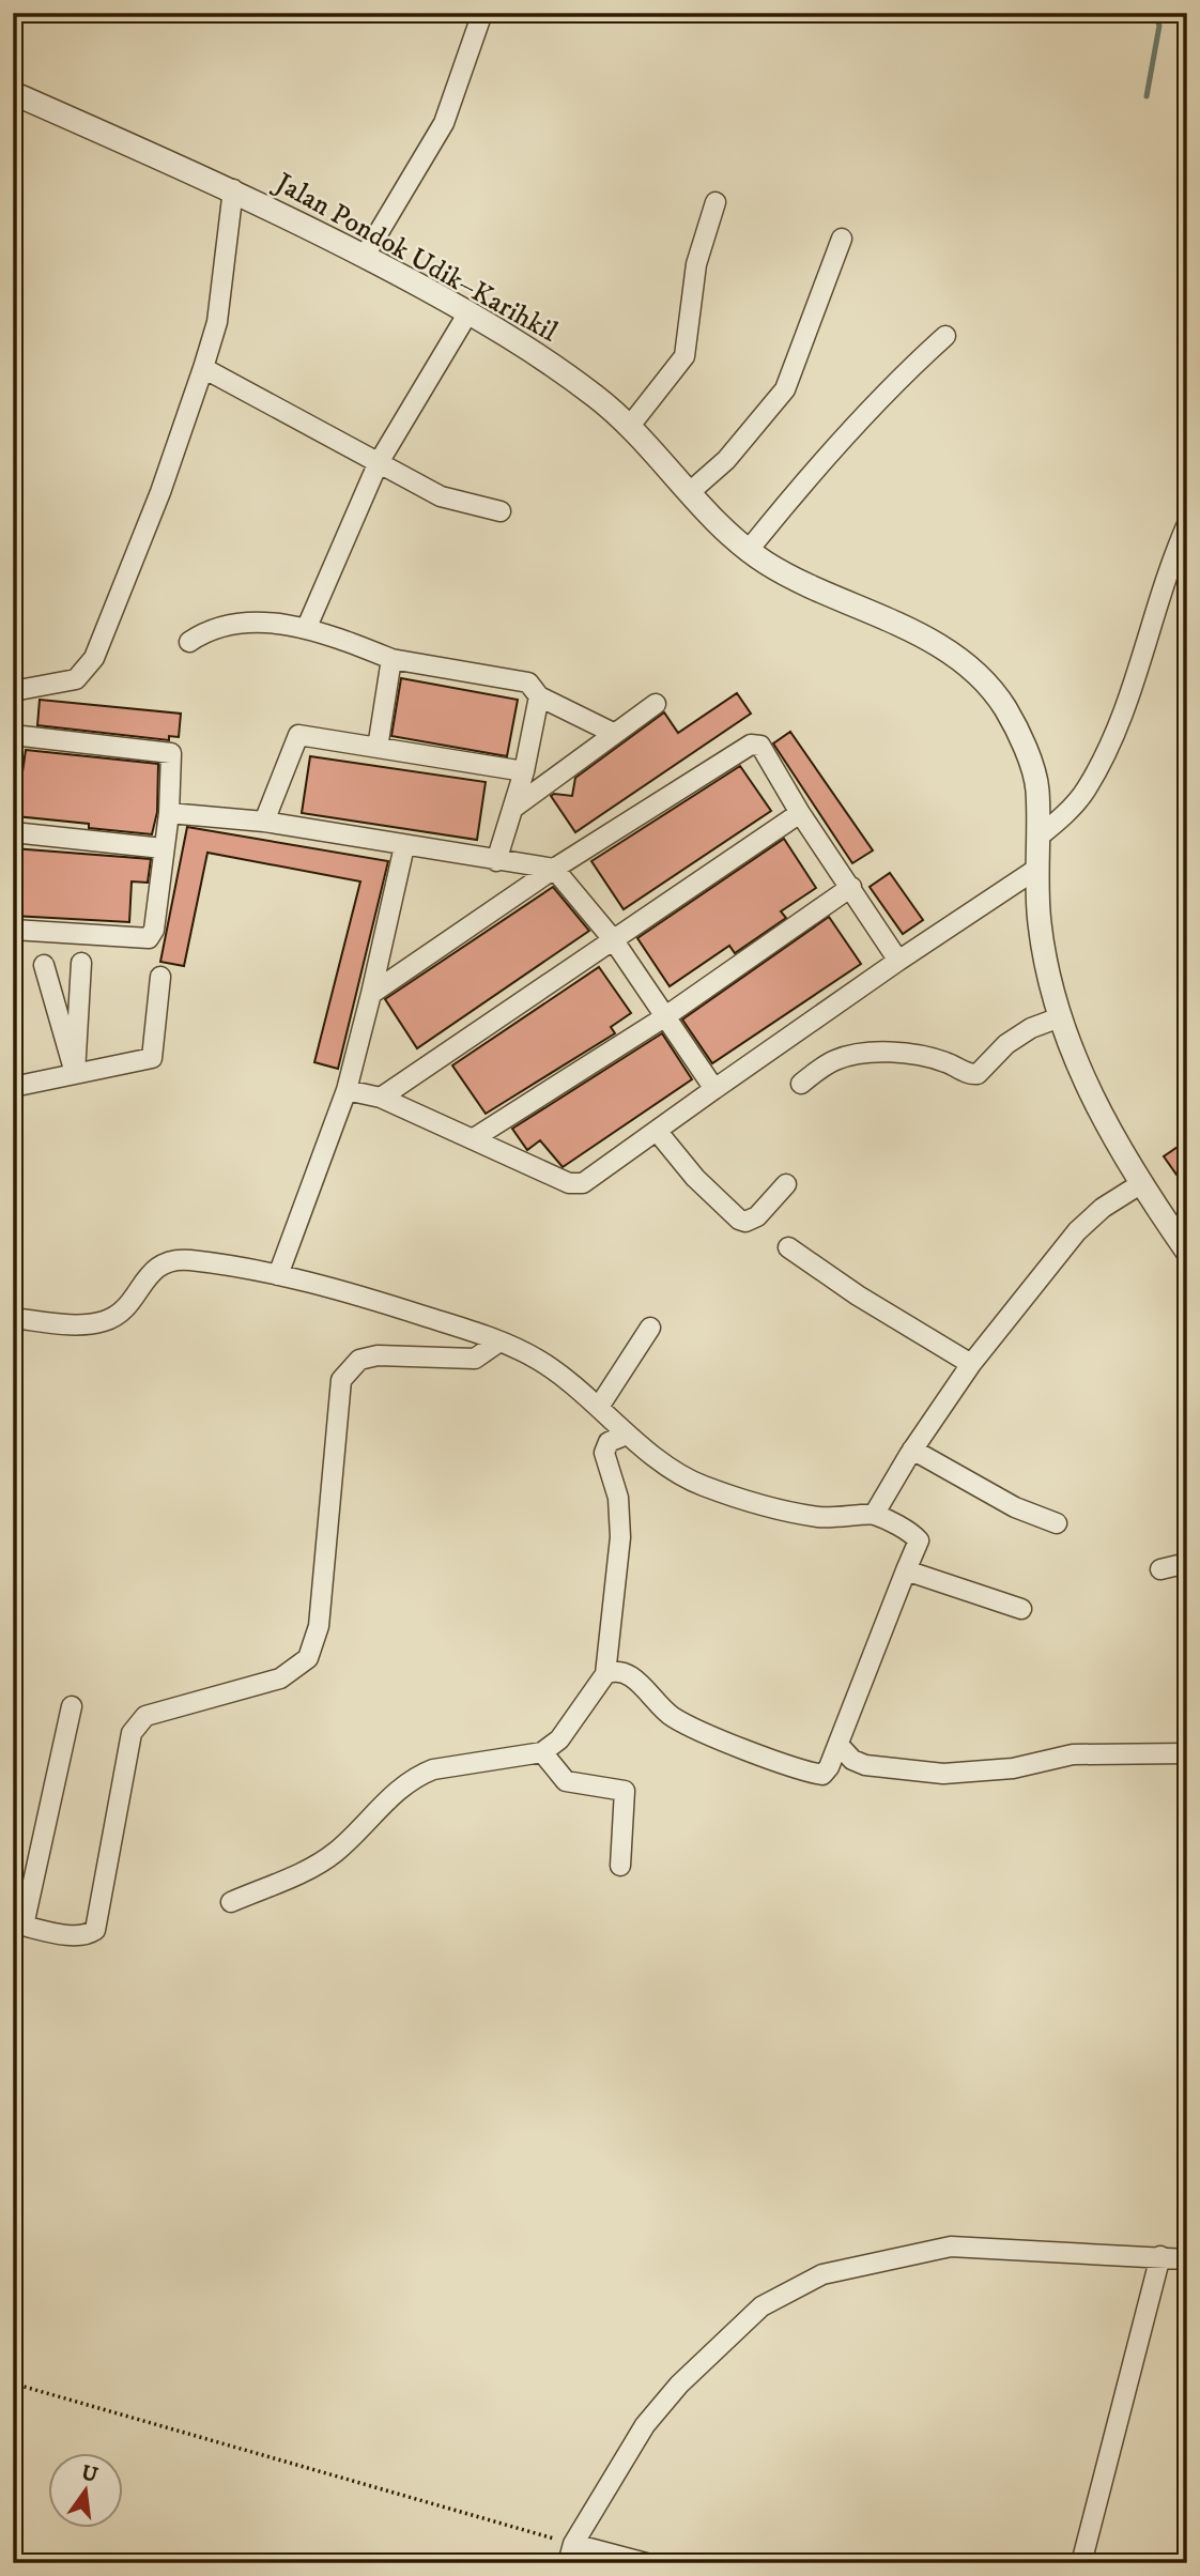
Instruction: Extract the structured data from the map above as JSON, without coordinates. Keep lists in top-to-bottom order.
{
  "streets": {
    "street": ["Jalan Pondok Udik–Karihkil"]
  },
  "north": "top"
}
